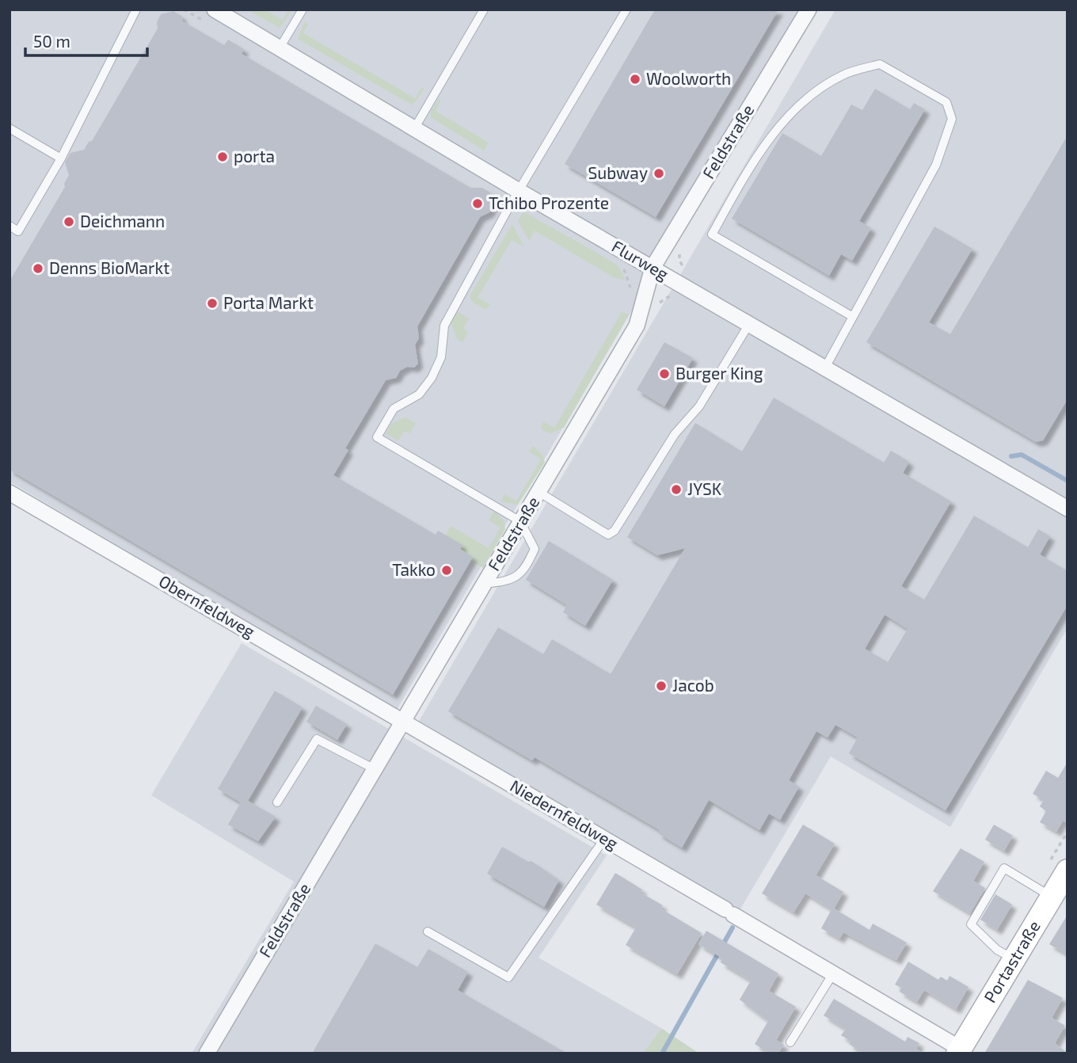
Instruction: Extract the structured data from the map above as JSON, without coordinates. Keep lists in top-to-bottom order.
{
  "streets": {
    "main road": ["Portastraße"],
    "street": [
      "Feldstraße",
      "Flurweg",
      "Obernfeldweg",
      "Niedernfeldweg"
    ]
  },
  "crossings": [
    ["Feldstraße", "Flurweg"],
    ["Feldstraße", "Obernfeldweg"],
    ["Feldstraße", "Niedernfeldweg"],
    ["Obernfeldweg", "Niedernfeldweg"],
    ["Niedernfeldweg", "Portastraße"]
  ],
  "places": [
    "Woolworth",
    "porta",
    "Subway",
    "Tchibo Prozente",
    "Deichmann",
    "Denns BioMarkt",
    "Porta Markt",
    "Burger King",
    "JYSK",
    "Takko",
    "Jacob"
  ],
  "scale_bar": "50 m"
}
